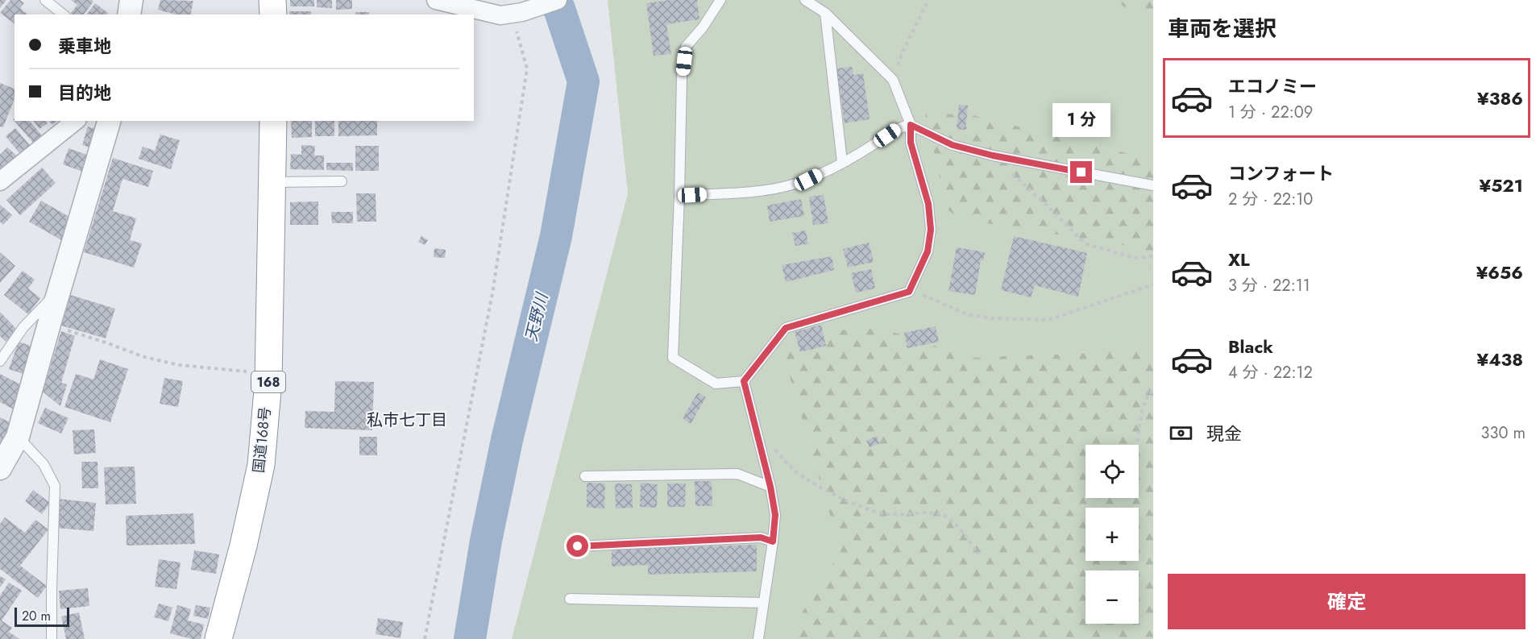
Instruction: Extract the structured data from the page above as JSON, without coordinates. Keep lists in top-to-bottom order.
{
  "streets": {
    "highway": ["168", "国道168号"]
  },
  "districts": ["私市七丁目"],
  "water": ["天野川"],
  "scale_bar": "20 m",
  "page": {
    "heading": "車両を選択",
    "banner": ["乗車地", "目的地"],
    "list": [
      {
        "name": "エコノミー",
        "note": "1 分 · 22:09",
        "value": "¥386"
      },
      {
        "name": "コンフォート",
        "note": "2 分 · 22:10",
        "value": "¥521"
      },
      {
        "name": "XL",
        "note": "3 分 · 22:11",
        "value": "¥656"
      },
      {
        "name": "Black",
        "note": "4 分 · 22:12",
        "value": "¥438"
      }
    ],
    "bubble": "1 分",
    "pay": ["現金", "330 m"],
    "map_buttons": ["+", "−"],
    "buttons": "確定",
    "scale": "20 m"
  }
}
